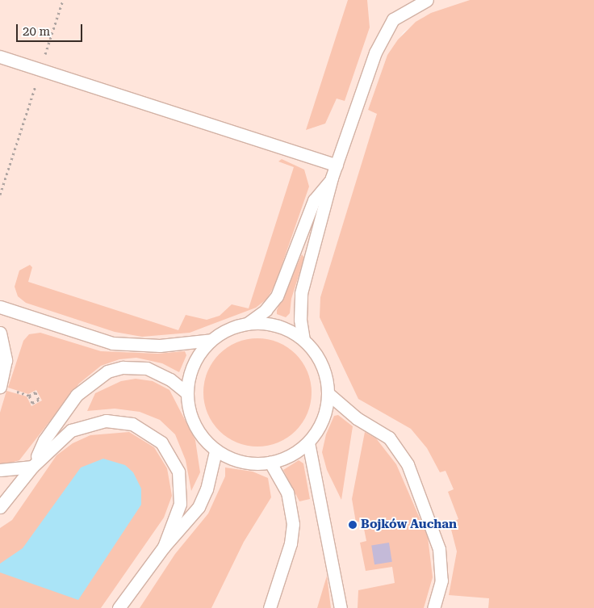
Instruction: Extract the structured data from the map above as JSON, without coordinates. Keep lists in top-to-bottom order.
{
  "places": ["Bojków Auchan"],
  "scale_bar": "20 m"
}
